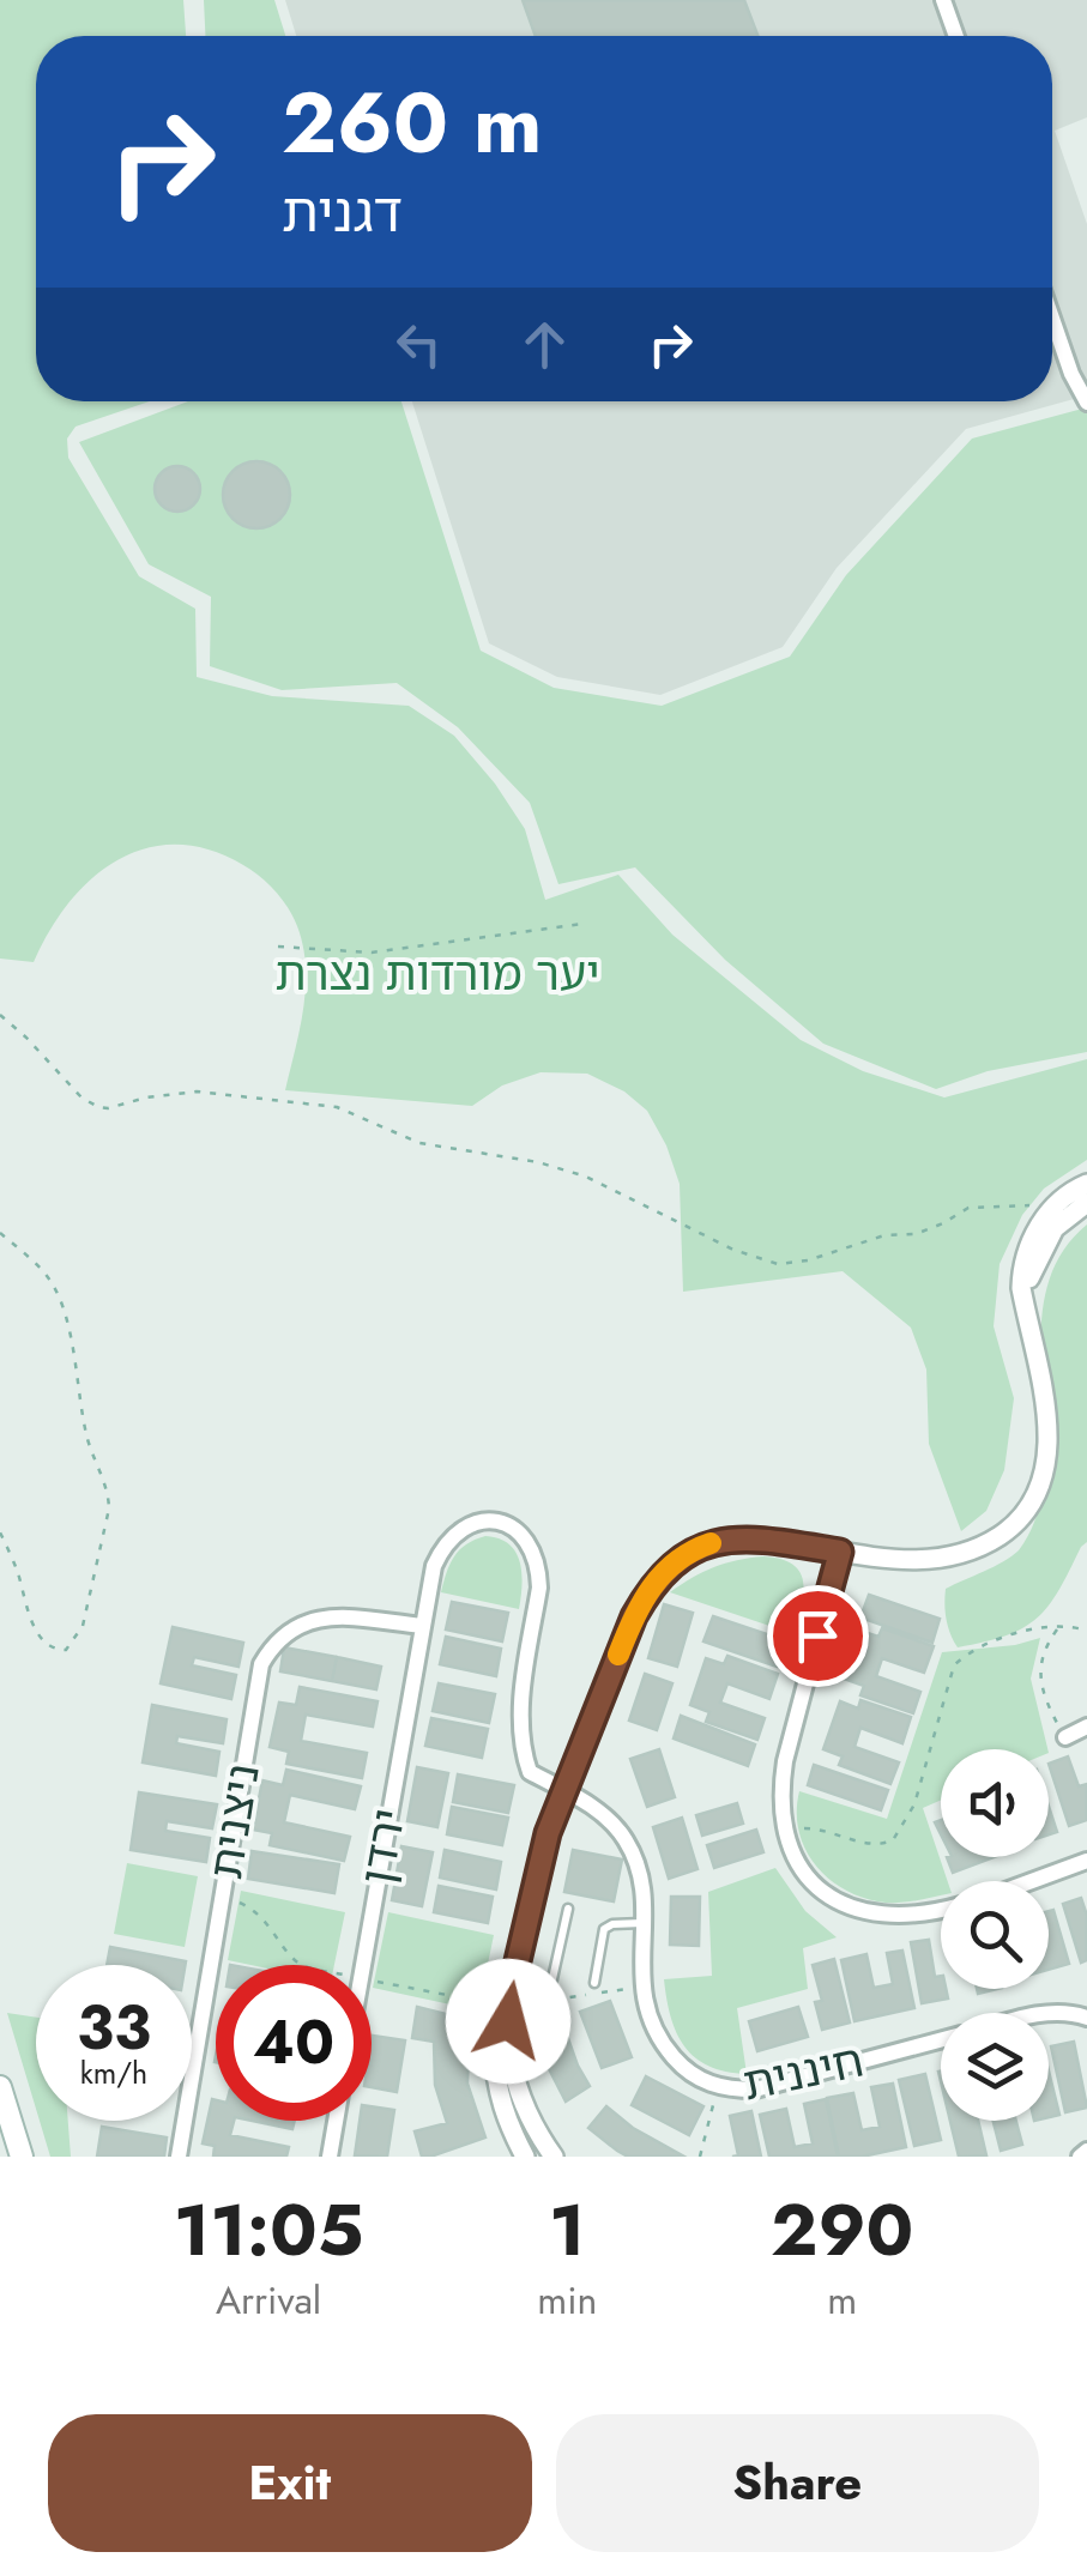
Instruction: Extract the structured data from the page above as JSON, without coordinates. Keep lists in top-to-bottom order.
{
  "streets": {
    "street": ["ניצנית", "ירדן", "חיננית"]
  },
  "crossings": [
    ["ניצנית", "ירדן"],
    ["ירדן", "חיננית"]
  ],
  "parks": ["יער מורדות נצרת"],
  "page": {
    "turn": ["260 m", "דגנית"],
    "speed": "33 km/h",
    "limit": "40",
    "eta": [
      "11:05",
      "Arrival",
      "1",
      "min",
      "290",
      "m"
    ],
    "buttons": ["Exit", "Share"]
  }
}
